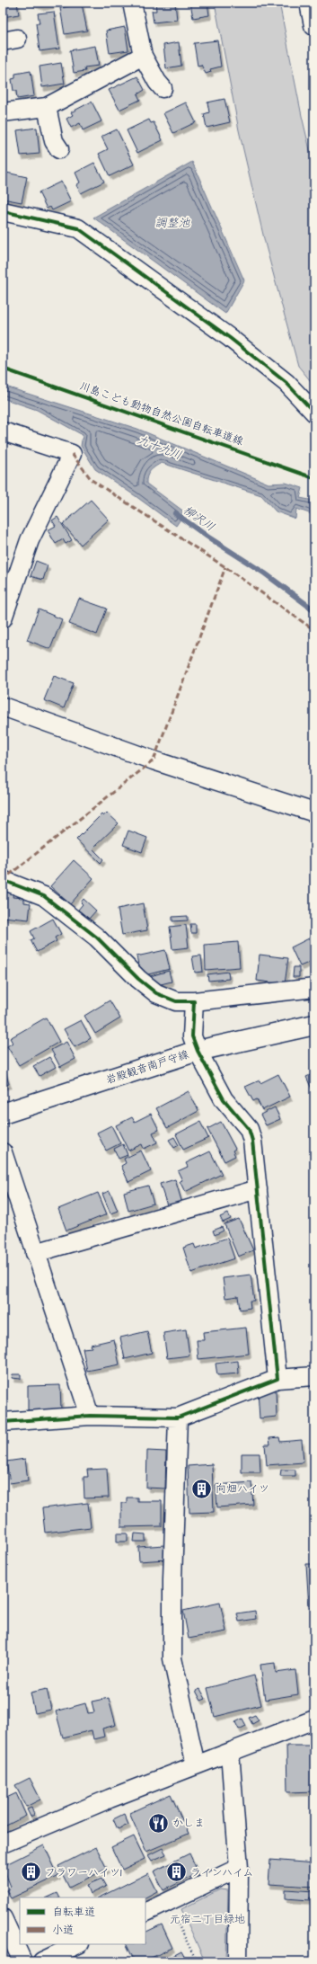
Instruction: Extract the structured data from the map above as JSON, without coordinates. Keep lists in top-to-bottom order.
{
  "streets": {
    "main road": ["岩殿観音南戸守線"],
    "cycle path": ["川島こども動物自然公園自転車道線"]
  },
  "water": ["調整池", "九十九川", "柳沢川"],
  "parks": ["元宿二丁目緑地"],
  "places": {
    "building": ["向畑ハイツ", "フラワーハイツ1", "ラインハイム"],
    "restaurant": ["かしま"]
  },
  "legend": ["自転車道", "小道"]
}
